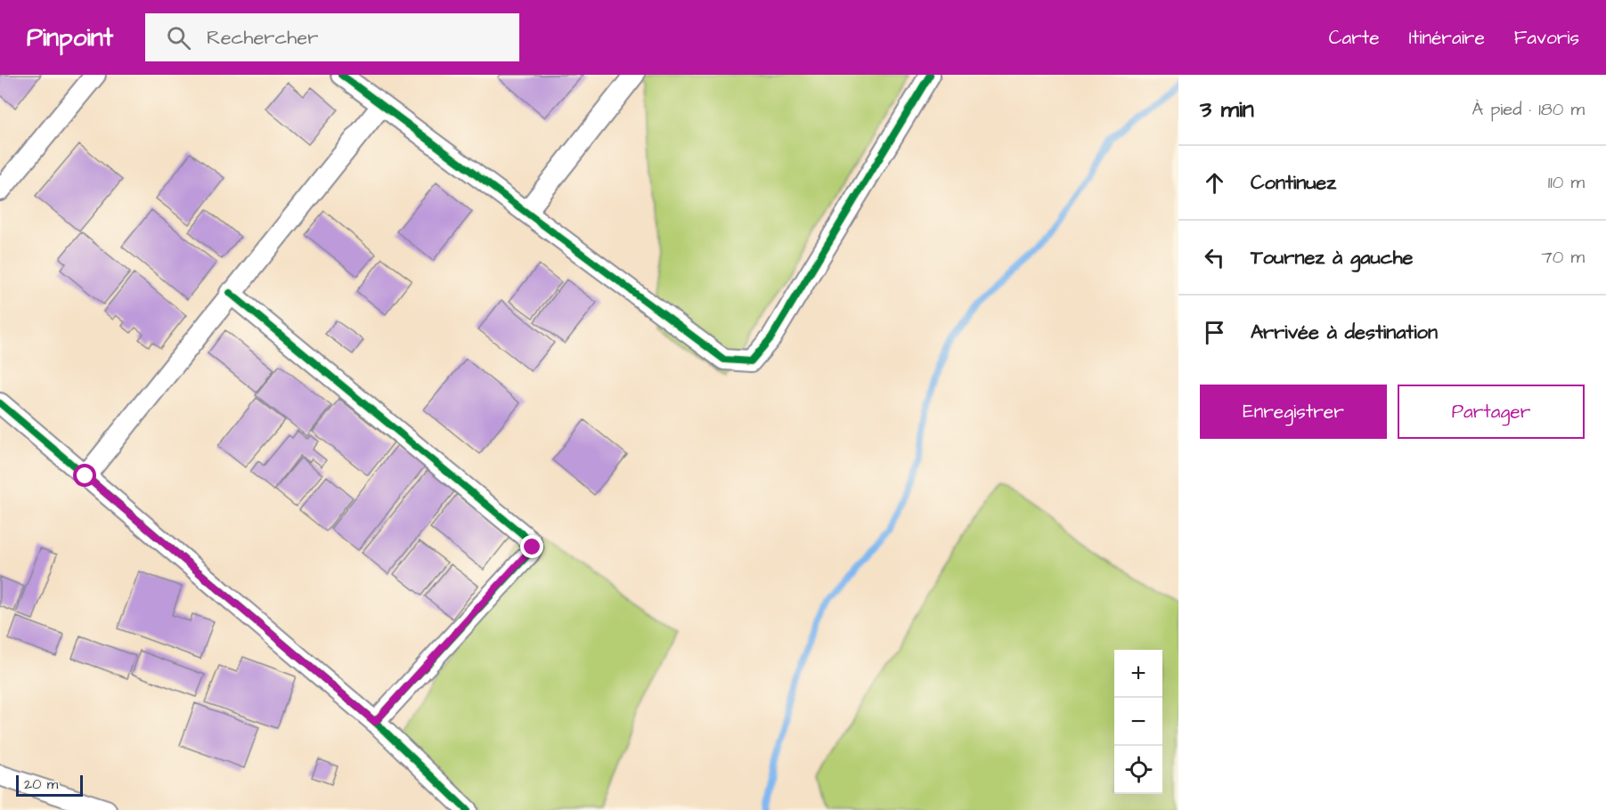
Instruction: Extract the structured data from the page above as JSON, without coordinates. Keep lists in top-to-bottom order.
{
  "scale_bar": "20 m",
  "page": {
    "header": "Pinpoint",
    "search": "Rechercher",
    "nav": ["Carte", "Itinéraire", "Favoris"],
    "heading": ["3 min", "À pied · 180 m"],
    "list": [
      ["Continuez", "110 m"],
      ["Tournez à gauche", "70 m"],
      "Arrivée à destination"
    ],
    "buttons": ["Enregistrer", "Partager"],
    "map_buttons": ["+", "−"],
    "scale": "20 m"
  }
}
